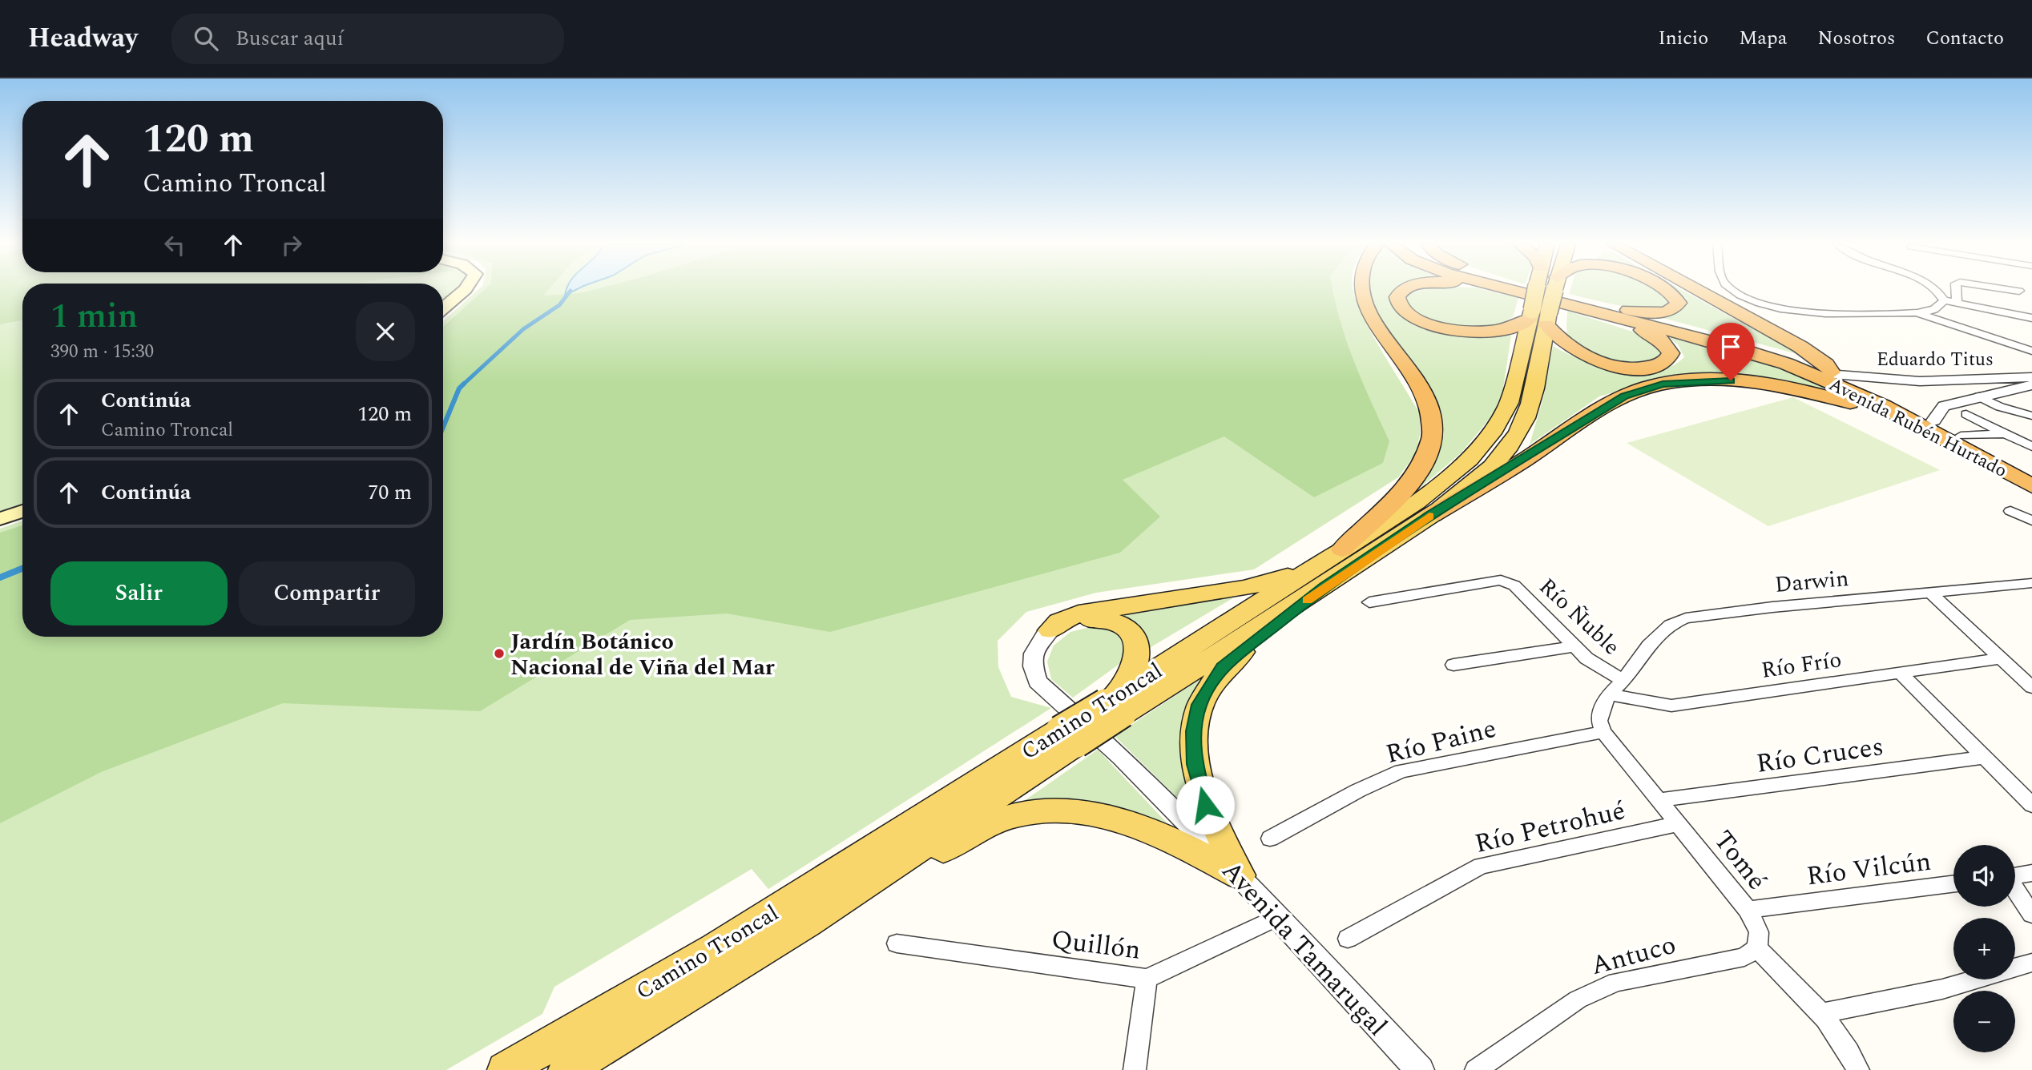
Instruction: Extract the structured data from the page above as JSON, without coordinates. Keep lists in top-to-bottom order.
{
  "streets": {
    "highway": ["Avenida Rubén Hurtado"],
    "main road": ["Camino Troncal"],
    "street": [
      "Eduardo Titus",
      "Darwin",
      "Río Ñuble",
      "Río Frío",
      "Río Paine",
      "Río Cruces",
      "Río Petrohué",
      "Tomé",
      "Río Vilcún",
      "Quillón",
      "Avenida Tamarugal",
      "Antuco"
    ]
  },
  "crossings": [
    ["Eduardo Titus", "Avenida Rubén Hurtado"],
    ["Darwin", "Río Ñuble"],
    ["Río Paine", "Tomé"],
    ["Río Cruces", "Tomé"],
    ["Río Petrohué", "Tomé"],
    ["Tomé", "Río Vilcún"],
    ["Tomé", "Antuco"],
    ["Quillón", "Avenida Tamarugal"]
  ],
  "places": ["Jardín Botánico Nacional de Viña del Mar"],
  "page": {
    "header": "Headway",
    "search": "Buscar aquí",
    "nav": [
      "Inicio",
      "Mapa",
      "Nosotros",
      "Contacto"
    ],
    "turn": ["120 m", "Camino Troncal"],
    "heading": ["1 min", "390 m · 15:30"],
    "list": [
      {
        "name": "Continúa",
        "note": "Camino Troncal",
        "value": "120 m"
      },
      {
        "name": "Continúa",
        "value": "70 m"
      }
    ],
    "buttons": ["Salir", "Compartir"],
    "map_buttons": ["+", "−"]
  }
}
